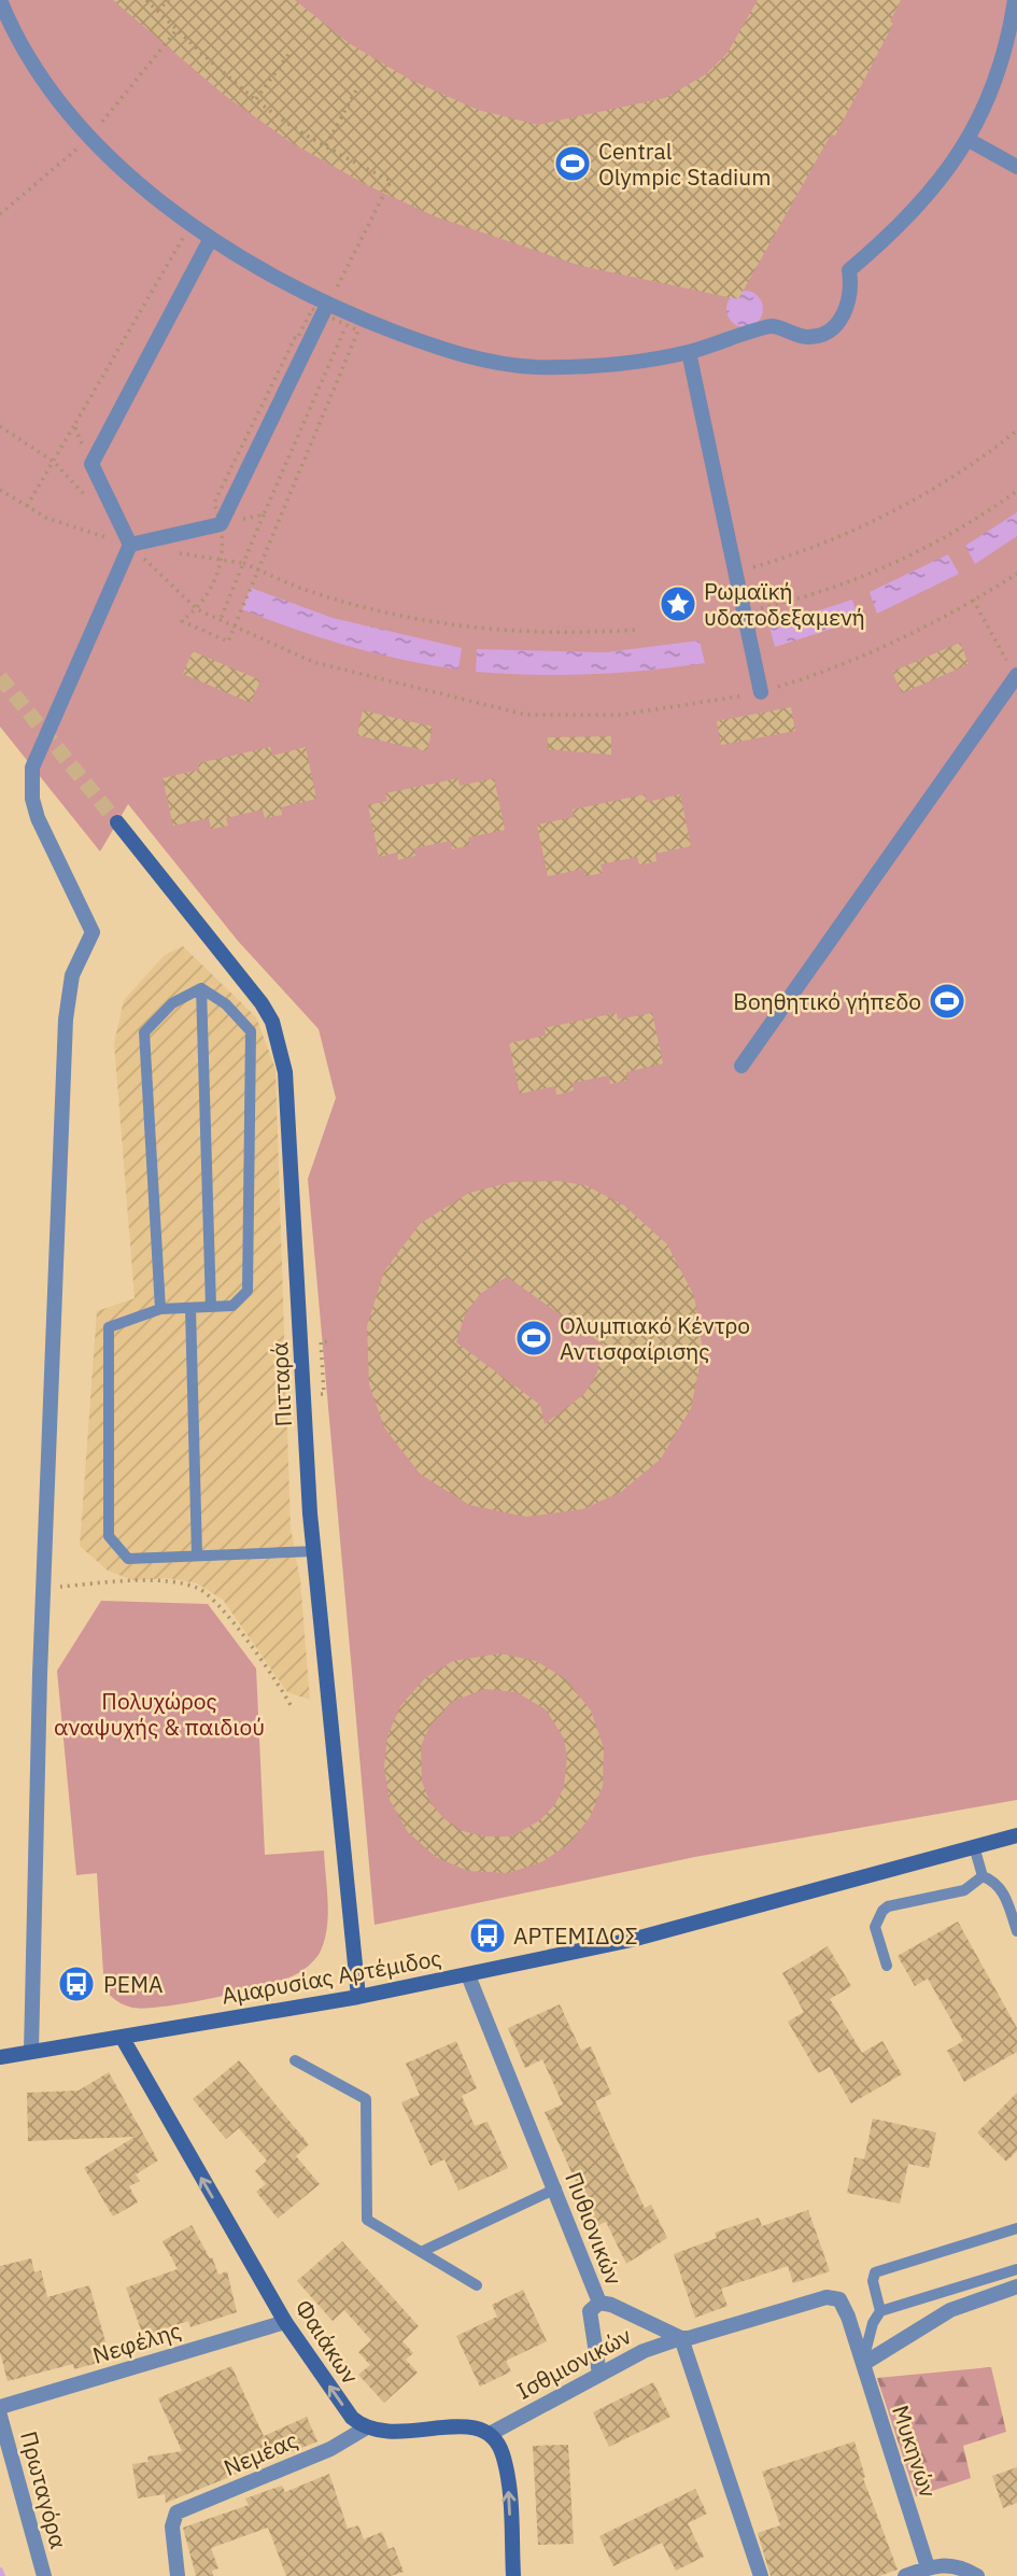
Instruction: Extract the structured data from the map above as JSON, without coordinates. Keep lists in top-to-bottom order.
{
  "streets": {
    "street": [
      "Πιτταρά",
      "Αμαρυσίας Αρτέμιδος",
      "Πυθιονικών",
      "Φαιάκων",
      "Νεφέλης",
      "Ισθμιονικών",
      "Μυκηνών",
      "Νεμέας",
      "Πρωταγόρα"
    ]
  },
  "crossings": [
    ["Πιτταρά", "Αμαρυσίας Αρτέμιδος"],
    ["Αμαρυσίας Αρτέμιδος", "Πυθιονικών"],
    ["Αμαρυσίας Αρτέμιδος", "Φαιάκων"],
    ["Πυθιονικών", "Ισθμιονικών"],
    ["Πυθιονικών", "Μυκηνών"],
    ["Φαιάκων", "Νεφέλης"],
    ["Φαιάκων", "Νεμέας"],
    ["Ισθμιονικών", "Μυκηνών"]
  ],
  "one_way": ["Φαιάκων"],
  "parks": ["Πολυχώρος αναψυχής & παιδιού"],
  "places": {
    "sports": ["Central Olympic Stadium", "Βοηθητικό γήπεδο", "Ολυμπιακό Κέντρο Αντισφαίρισης"],
    "place": ["Ρωμαϊκή υδατοδεξαμενή"],
    "bus stop": ["ΑΡΤΕΜΙΔΟΣ", "ΡΕΜΑ"]
  }
}
